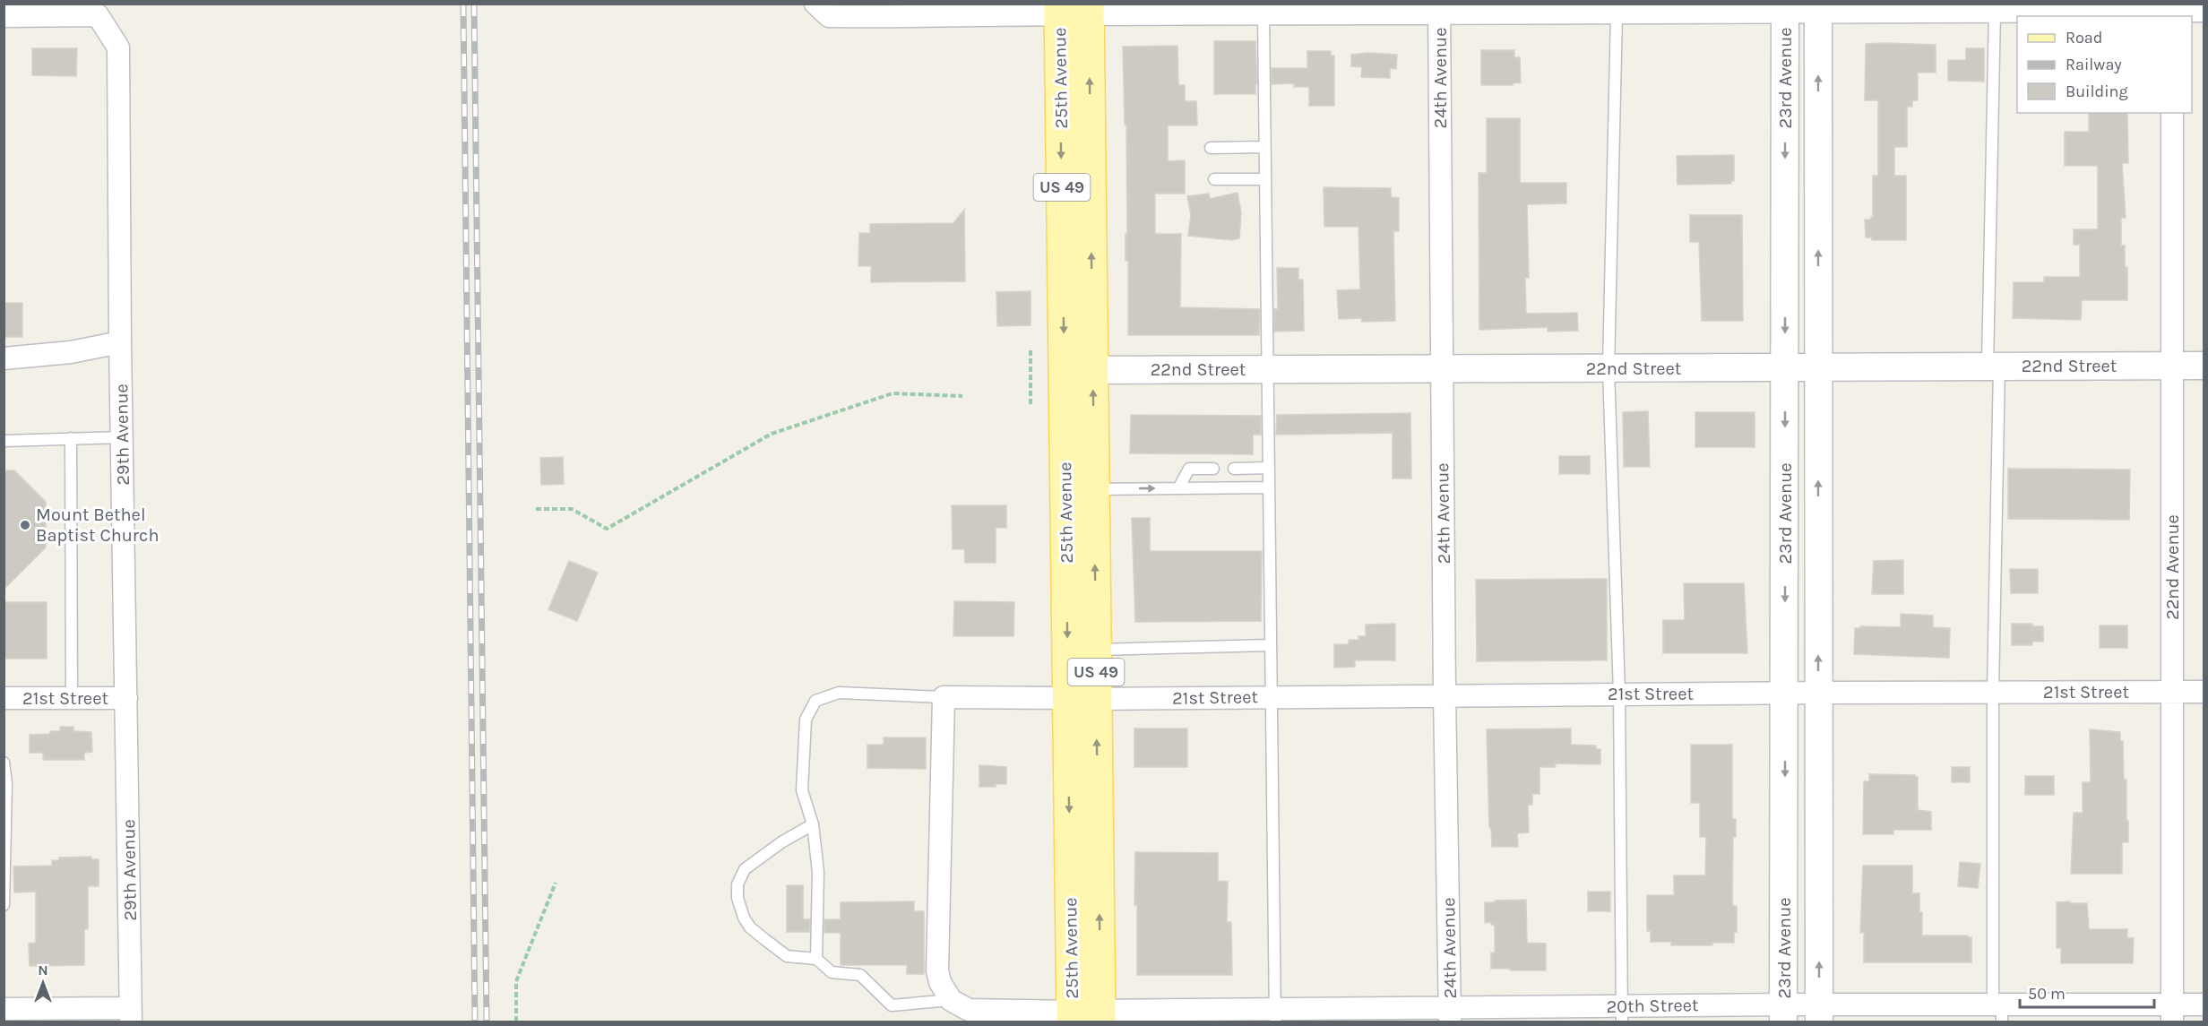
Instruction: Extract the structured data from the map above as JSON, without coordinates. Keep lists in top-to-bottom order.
{
  "streets": {
    "main road": ["25th Avenue", "US 49"],
    "street": [
      "24th Avenue",
      "23rd Avenue",
      "22nd Street",
      "29th Avenue",
      "22nd Avenue",
      "21st Street",
      "20th Street"
    ]
  },
  "crossings": [
    ["25th Avenue", "22nd Street"],
    ["25th Avenue", "21st Street"],
    ["25th Avenue", "20th Street"],
    ["24th Avenue", "22nd Street"],
    ["24th Avenue", "21st Street"],
    ["24th Avenue", "20th Street"],
    ["23rd Avenue", "22nd Street"],
    ["23rd Avenue", "21st Street"],
    ["23rd Avenue", "20th Street"],
    ["22nd Street", "22nd Avenue"],
    ["29th Avenue", "21st Street"],
    ["22nd Avenue", "21st Street"],
    ["22nd Avenue", "20th Street"]
  ],
  "places": ["Mount Bethel Baptist Church"],
  "legend": ["Road", "Railway", "Building"],
  "scale_bar": "50 m",
  "north": "top"
}
